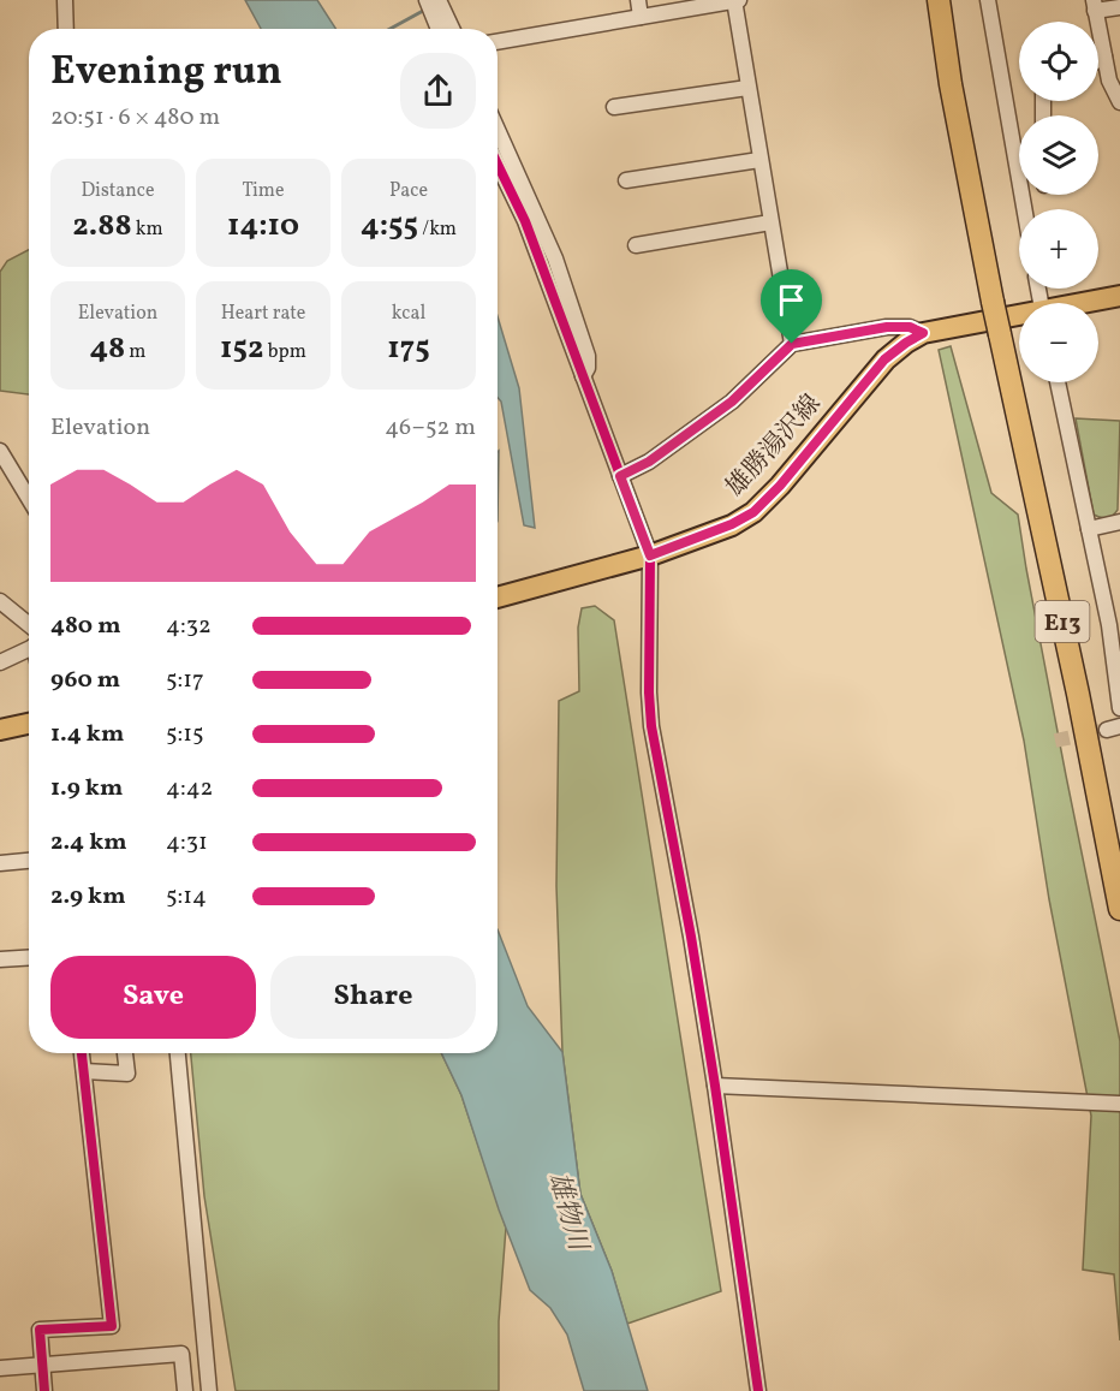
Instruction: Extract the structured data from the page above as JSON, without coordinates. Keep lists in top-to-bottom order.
{
  "streets": {
    "highway": ["E13"],
    "main road": ["雄勝湯沢線"]
  },
  "water": ["雄物川"],
  "page": {
    "map_buttons": ["+", "−"],
    "heading": ["Evening run", "20:51 · 6 × 480 m"],
    "stats": [
      ["Distance", "2.88 km"],
      ["Time", "14:10"],
      ["Pace", "4:55 /km"],
      ["Elevation", "48 m"],
      ["Heart rate", "152 bpm"],
      ["kcal", "175"]
    ],
    "chart": ["Elevation", "46–52 m"],
    "list": [
      {
        "name": "480 m",
        "note": "4:32"
      },
      {
        "name": "960 m",
        "note": "5:17"
      },
      {
        "name": "1.4 km",
        "note": "5:15"
      },
      {
        "name": "1.9 km",
        "note": "4:42"
      },
      {
        "name": "2.4 km",
        "note": "4:31"
      },
      {
        "name": "2.9 km",
        "note": "5:14"
      }
    ],
    "buttons": ["Save", "Share"]
  }
}
